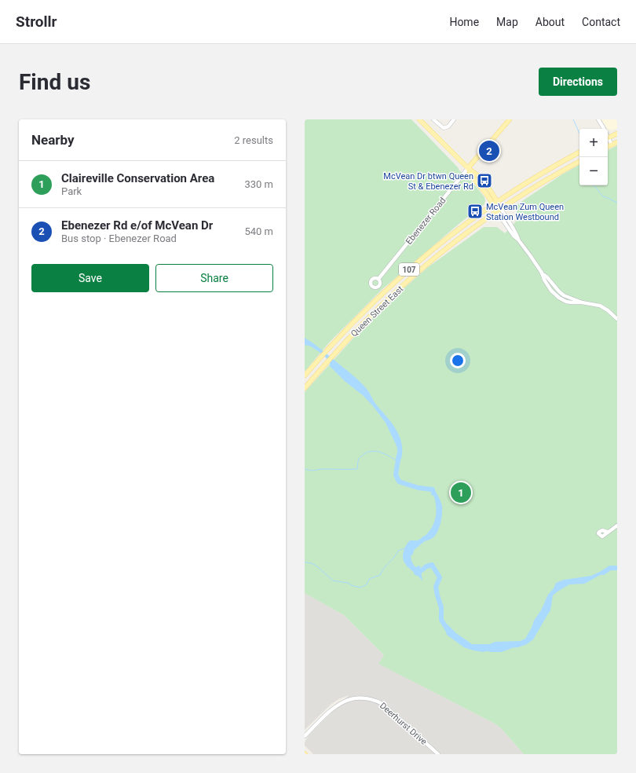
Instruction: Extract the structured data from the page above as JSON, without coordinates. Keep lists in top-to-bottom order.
{
  "streets": {
    "main road": ["Ebenezer Road", "107", "Queen Street East"],
    "street": ["Deerhurst Drive"]
  },
  "places": {
    "bus stop": ["McVean Dr btwn Queen St & Ebenezer Rd", "McVean Zum Queen Station Westbound"]
  },
  "page": {
    "header": "Strollr",
    "nav": [
      "Home",
      "Map",
      "About",
      "Contact"
    ],
    "buttons": [
      "Directions",
      ["Save", "Share"]
    ],
    "title": "Find us",
    "heading": ["Nearby", "2 results"],
    "map_buttons": ["+", "−"],
    "pins": ["2", "1"],
    "list": [
      {
        "mark": "1",
        "name": "Claireville Conservation Area",
        "note": "Park",
        "value": "330 m"
      },
      {
        "mark": "2",
        "name": "Ebenezer Rd e/of McVean Dr",
        "note": "Bus stop · Ebenezer Road",
        "value": "540 m"
      }
    ]
  }
}
